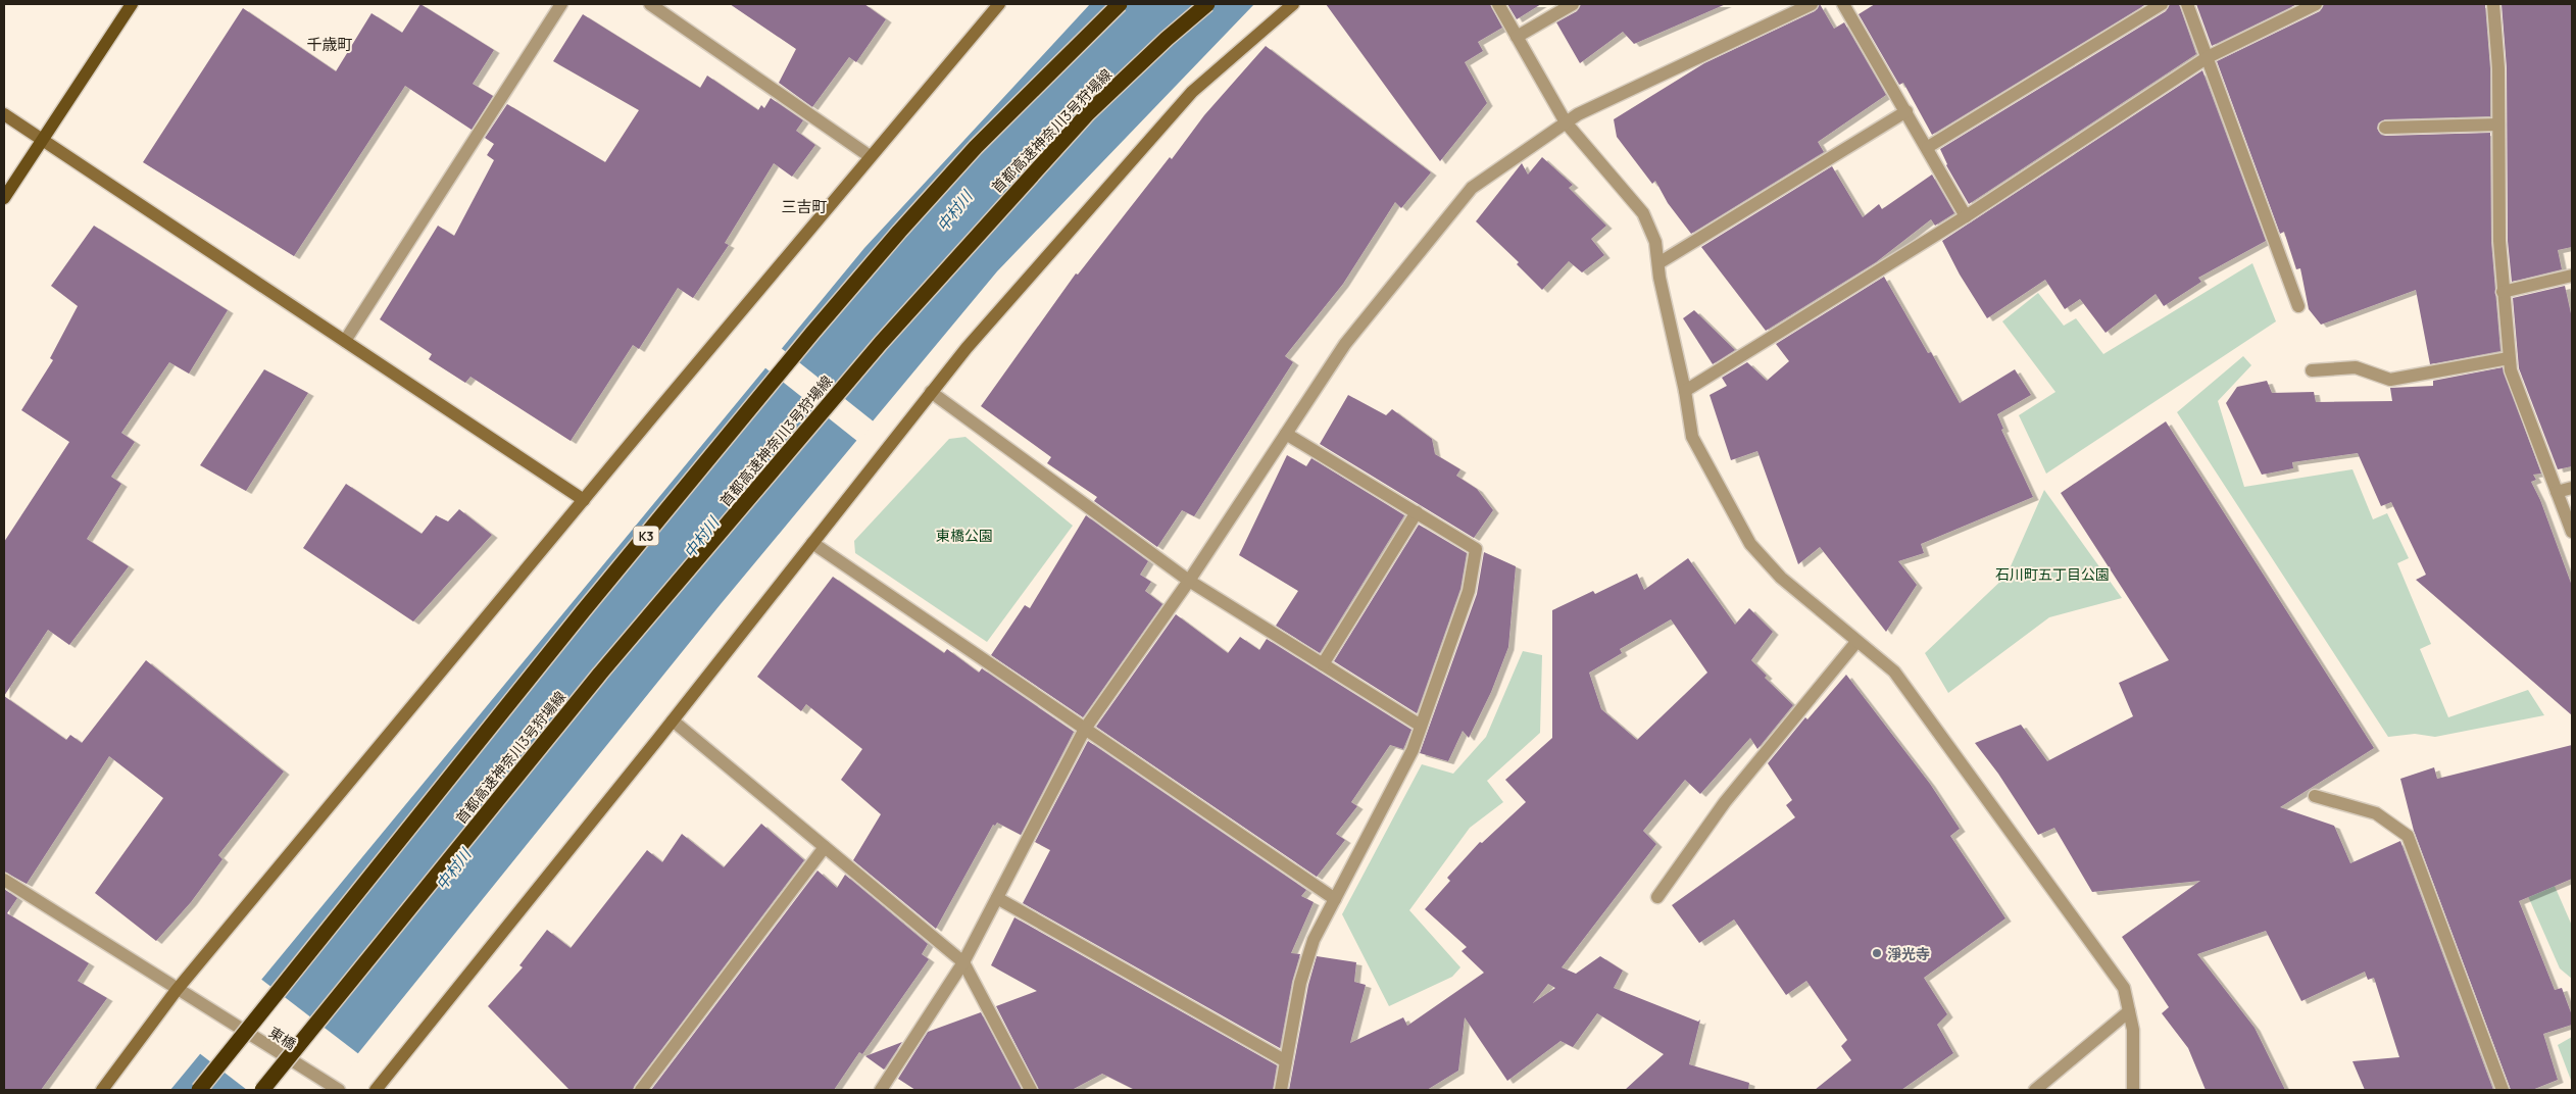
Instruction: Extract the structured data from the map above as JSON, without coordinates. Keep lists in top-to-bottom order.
{
  "streets": {
    "highway": ["首都高速神奈川3号狩場線", "K3"],
    "street": ["東橋"]
  },
  "districts": ["千歳町", "三吉町"],
  "water": ["中村川"],
  "parks": ["東橋公園", "石川町五丁目公園"],
  "places": ["淨光寺"]
}
